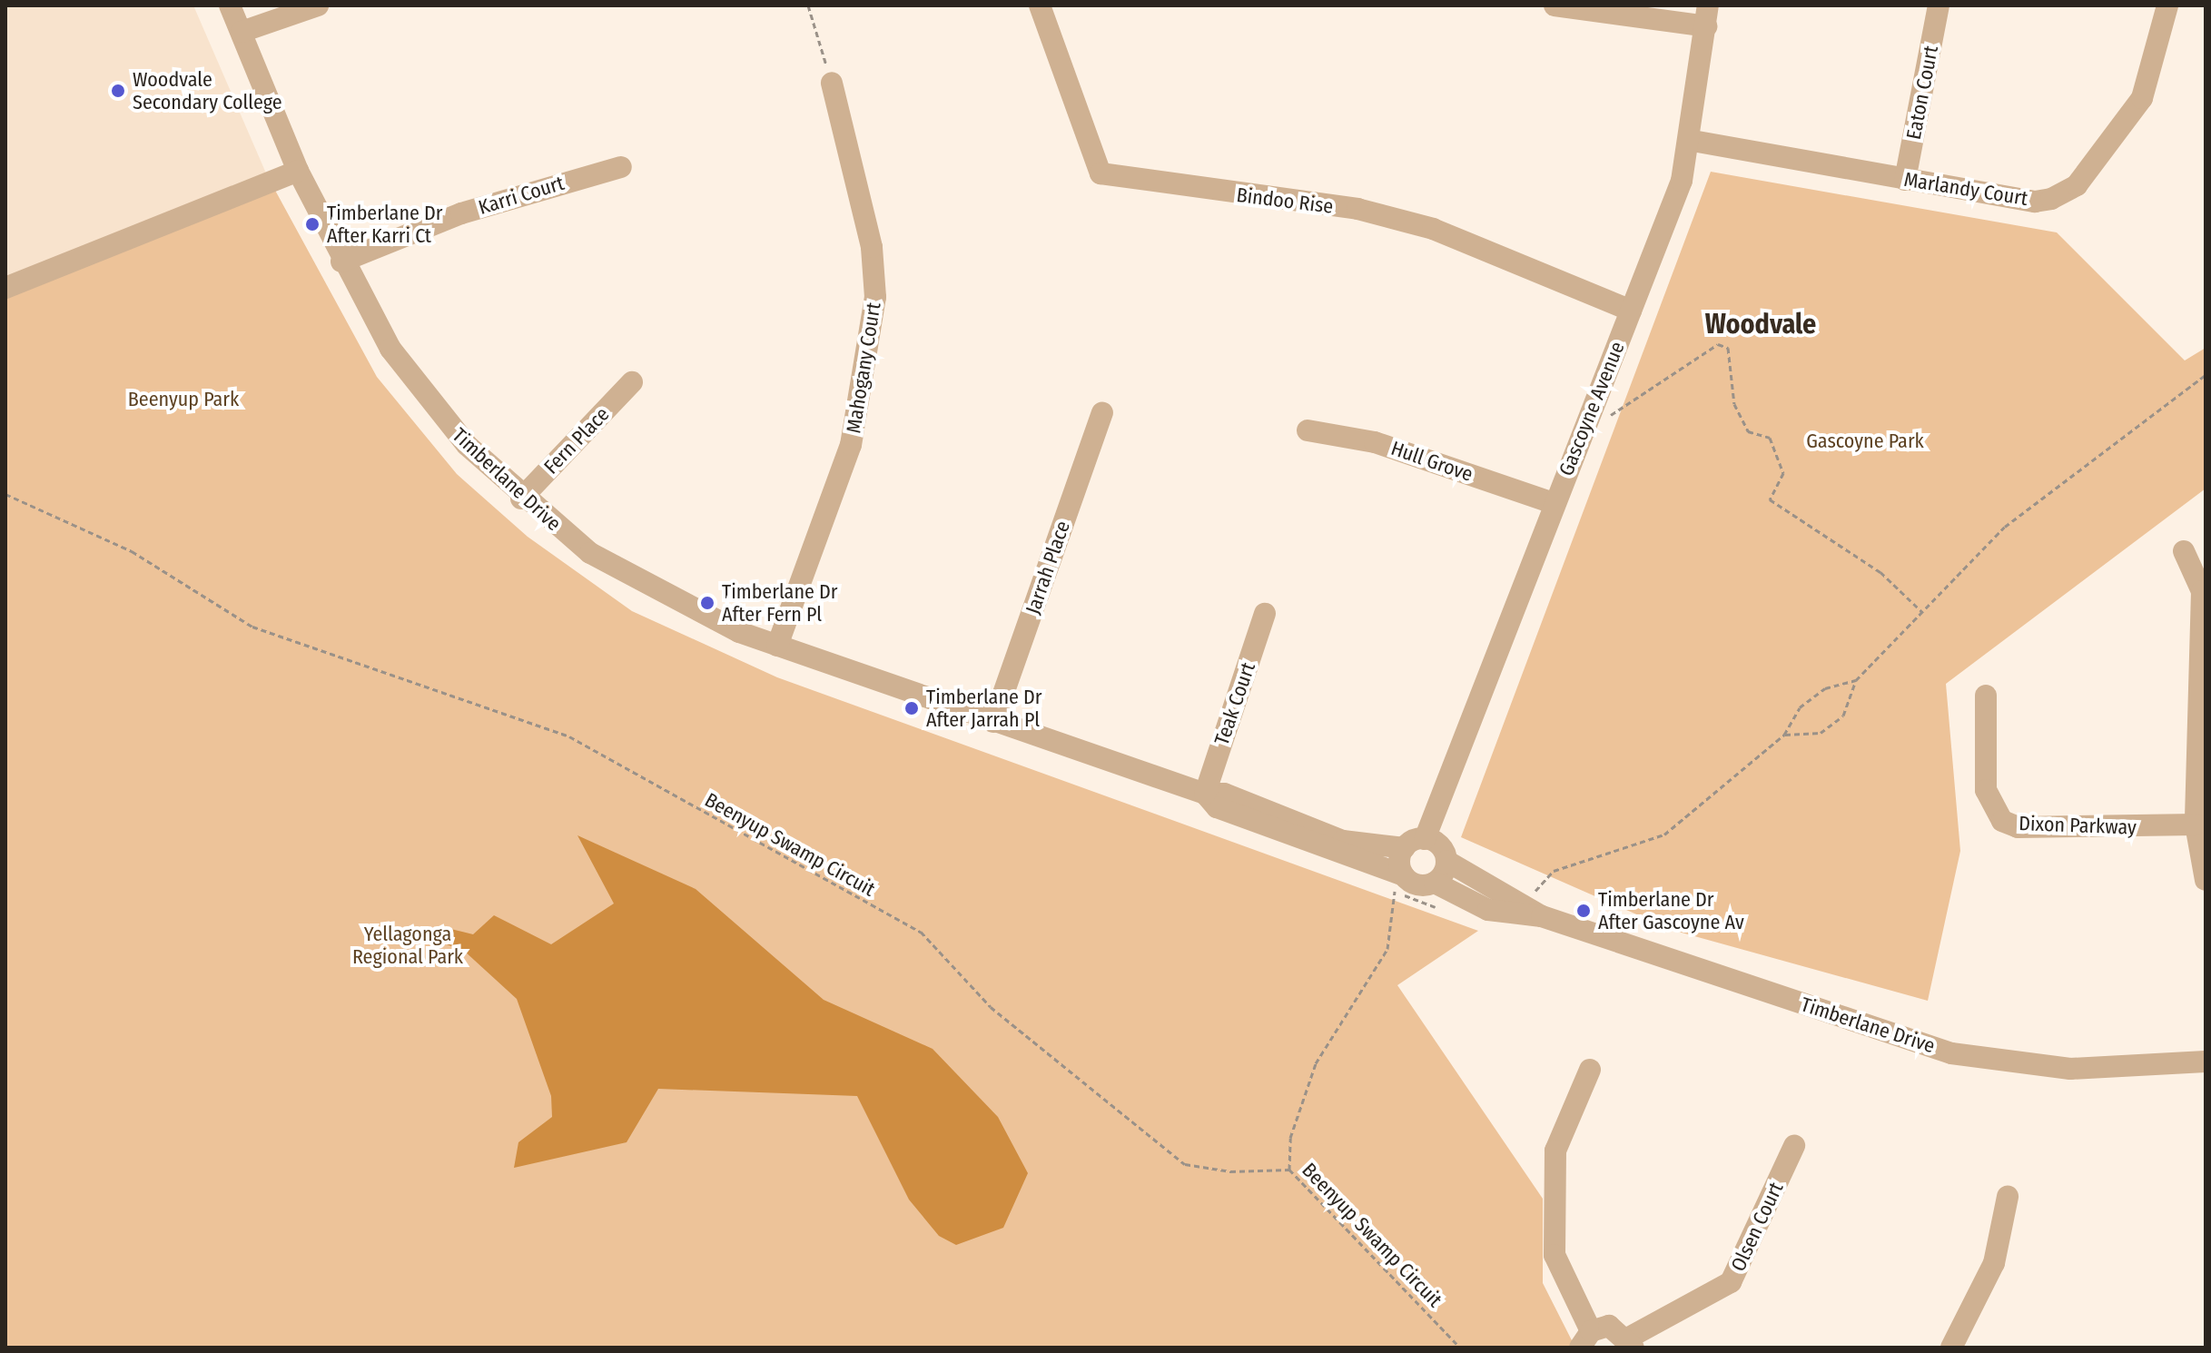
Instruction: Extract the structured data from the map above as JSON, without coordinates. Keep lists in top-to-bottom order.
{
  "streets": {
    "street": [
      "Eaton Court",
      "Marlandy Court",
      "Karri Court",
      "Bindoo Rise",
      "Mahogany Court",
      "Gascoyne Avenue",
      "Fern Place",
      "Hull Grove",
      "Timberlane Drive",
      "Jarrah Place",
      "Teak Court",
      "Dixon Parkway",
      "Olsen Court"
    ],
    "path": ["Beenyup Swamp Circuit"]
  },
  "crossings": [
    ["Eaton Court", "Marlandy Court"],
    ["Marlandy Court", "Gascoyne Avenue"],
    ["Karri Court", "Timberlane Drive"],
    ["Bindoo Rise", "Gascoyne Avenue"],
    ["Mahogany Court", "Timberlane Drive"],
    ["Gascoyne Avenue", "Hull Grove"],
    ["Gascoyne Avenue", "Timberlane Drive"],
    ["Fern Place", "Timberlane Drive"],
    ["Timberlane Drive", "Jarrah Place"],
    ["Timberlane Drive", "Teak Court"]
  ],
  "districts": ["Woodvale"],
  "parks": ["Beenyup Park", "Gascoyne Park", "Yellagonga Regional Park"],
  "places": [
    "Woodvale Secondary College",
    "Timberlane Dr After Karri Ct",
    "Timberlane Dr After Fern Pl",
    "Timberlane Dr After Jarrah Pl",
    "Timberlane Dr After Gascoyne Av"
  ]
}
